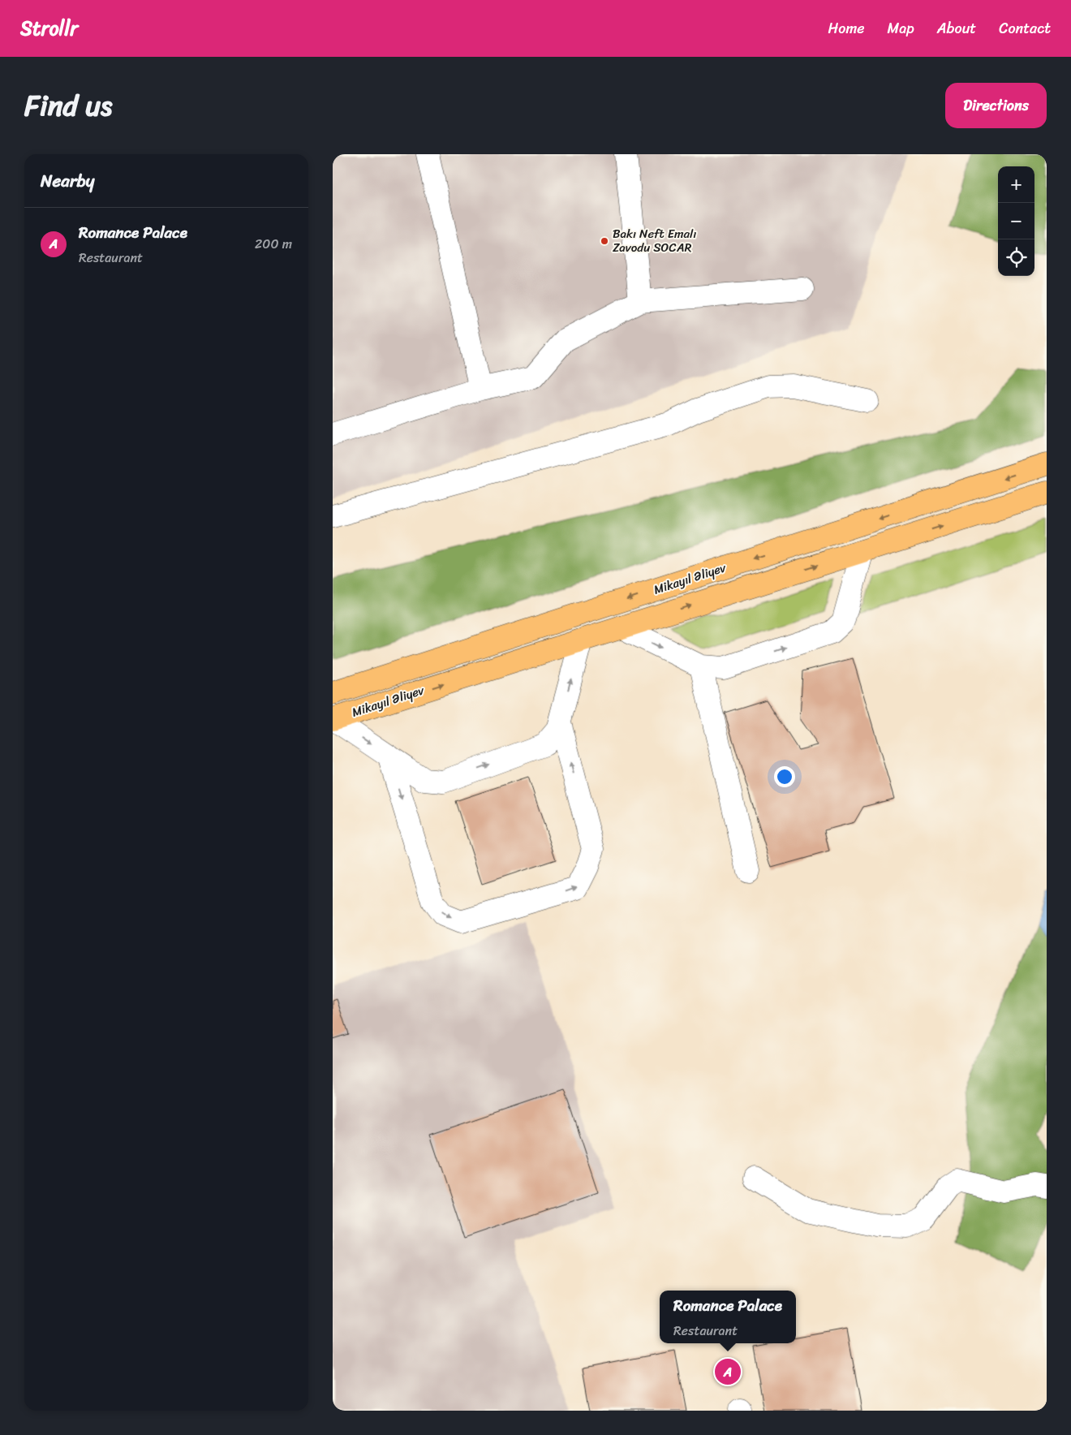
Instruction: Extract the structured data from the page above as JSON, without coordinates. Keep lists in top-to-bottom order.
{
  "streets": {
    "main road": ["Mikayıl Əliyev"]
  },
  "places": ["Bakı Neft Emalı Zavodu SOCAR"],
  "page": {
    "header": "Strollr",
    "nav": [
      "Home",
      "Map",
      "About",
      "Contact"
    ],
    "title": "Find us",
    "buttons": "Directions",
    "heading": "Nearby",
    "map_buttons": ["+", "−"],
    "list": [
      {
        "mark": "A",
        "name": "Romance Palace",
        "note": "Restaurant",
        "value": "200 m"
      }
    ],
    "popup": ["Romance Palace", "Restaurant"],
    "pins": "A"
  }
}
